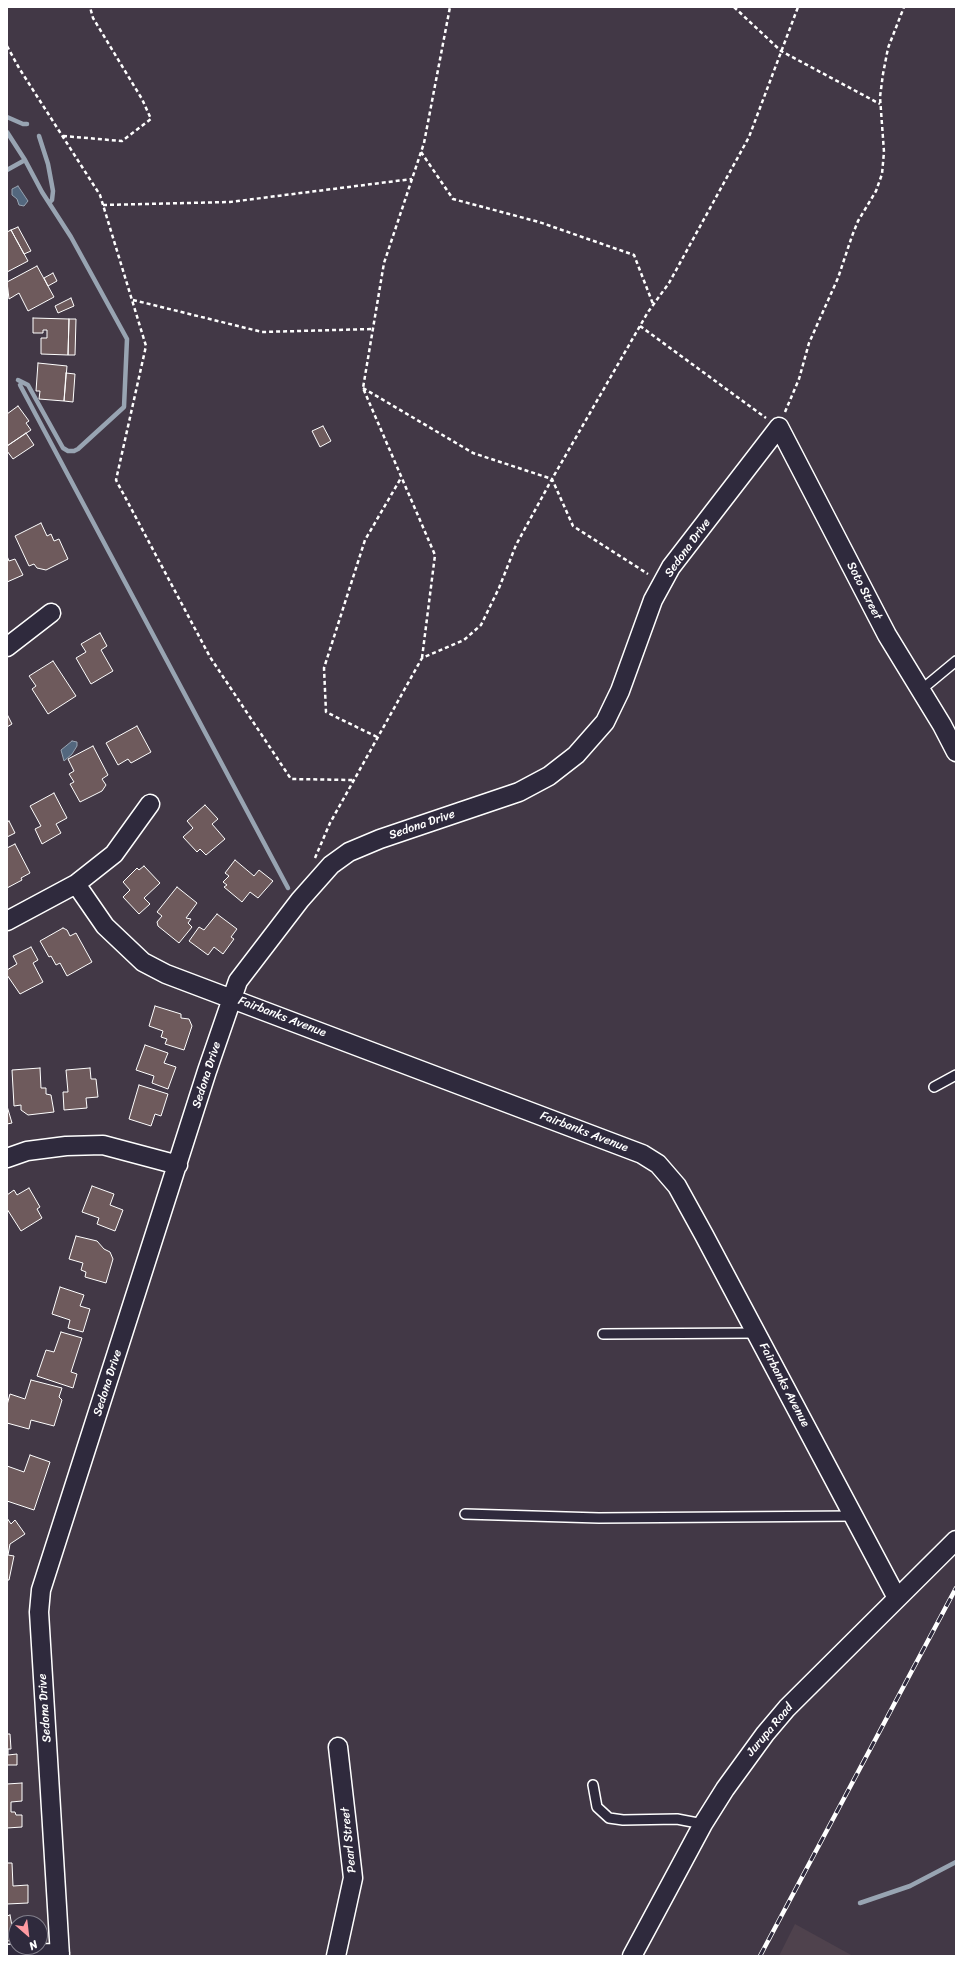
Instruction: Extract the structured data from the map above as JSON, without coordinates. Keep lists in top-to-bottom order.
{
  "streets": {
    "street": [
      "Sedona Drive",
      "Soto Street",
      "Fairbanks Avenue",
      "Jurupa Road",
      "Pearl Street"
    ]
  },
  "crossings": [
    ["Sedona Drive", "Soto Street"],
    ["Sedona Drive", "Fairbanks Avenue"],
    ["Fairbanks Avenue", "Jurupa Road"]
  ],
  "north": "bottom right"
}
